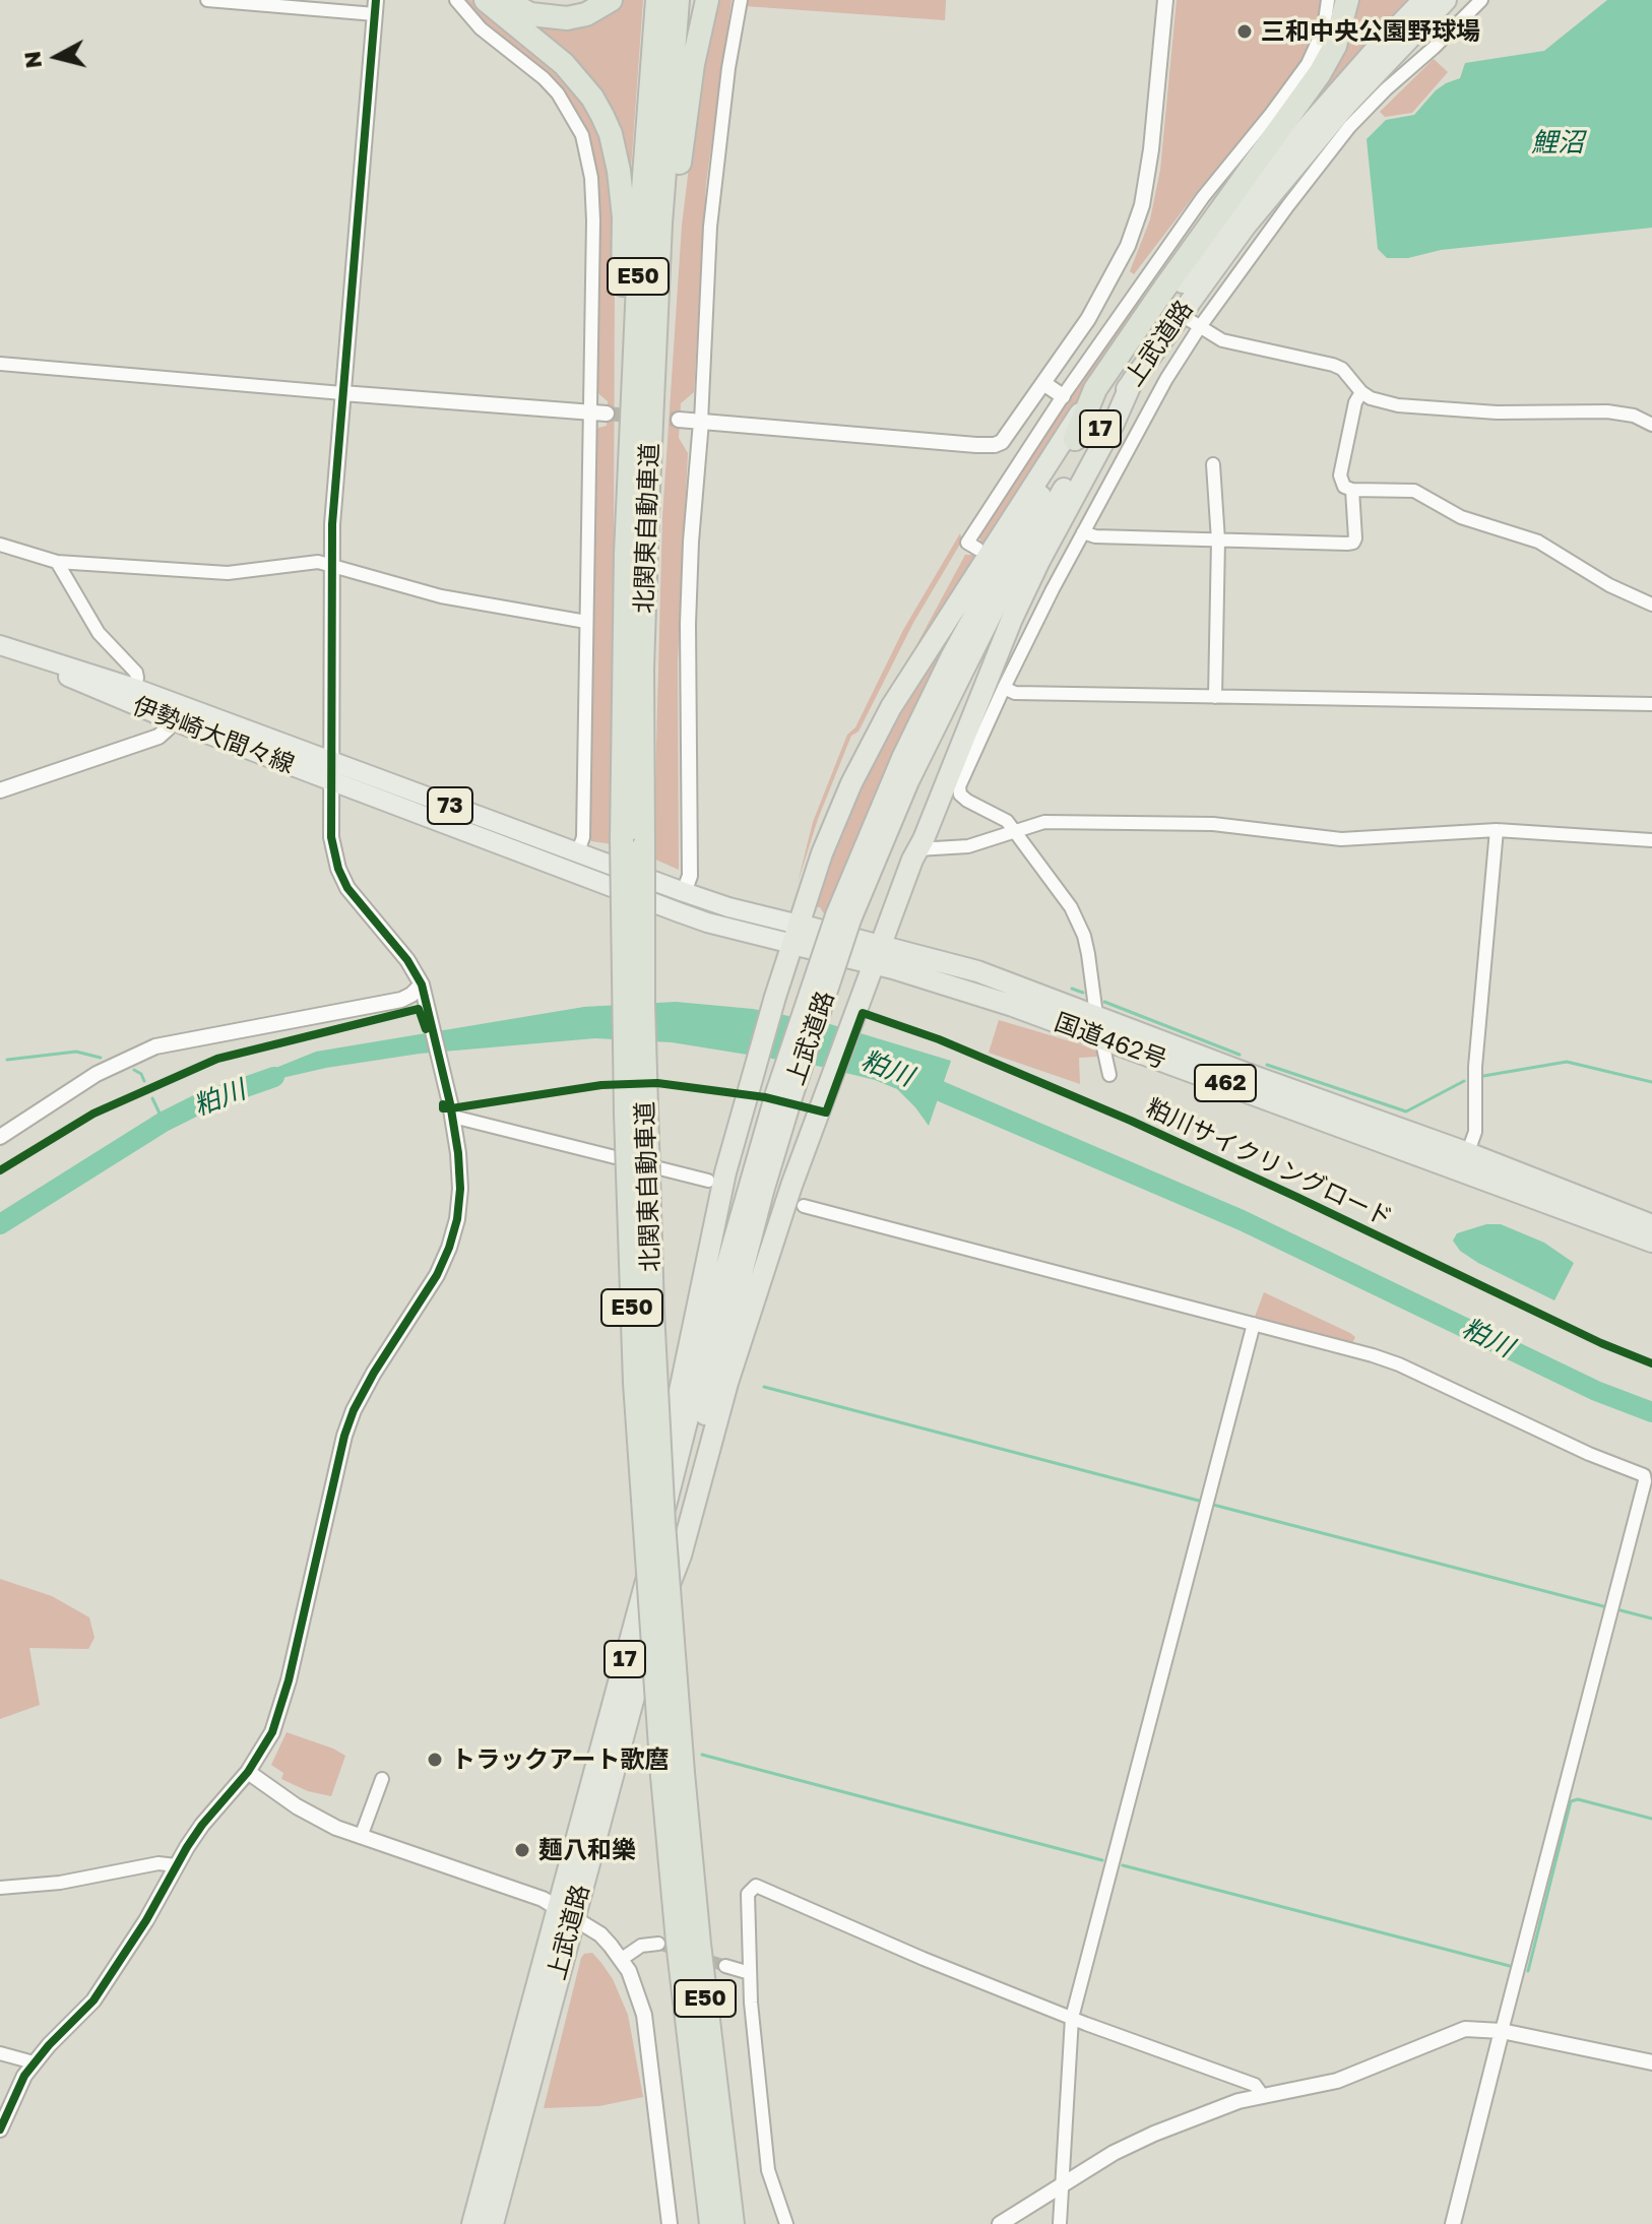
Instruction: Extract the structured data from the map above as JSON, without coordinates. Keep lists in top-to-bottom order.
{
  "streets": {
    "highway": [
      "E50",
      "上武道路",
      "17",
      "北関東自動車道",
      "国道462号",
      "462"
    ],
    "main road": ["伊勢崎大間々線", "73"],
    "cycle path": ["粕川サイクリングロード"]
  },
  "crossings": [
    ["伊勢崎大間々線", "国道462号"]
  ],
  "water": ["鯉沼", "粕川"],
  "places": ["三和中央公園野球場", "トラックアート歌麿", "麺八和樂"],
  "north": "left"
}
